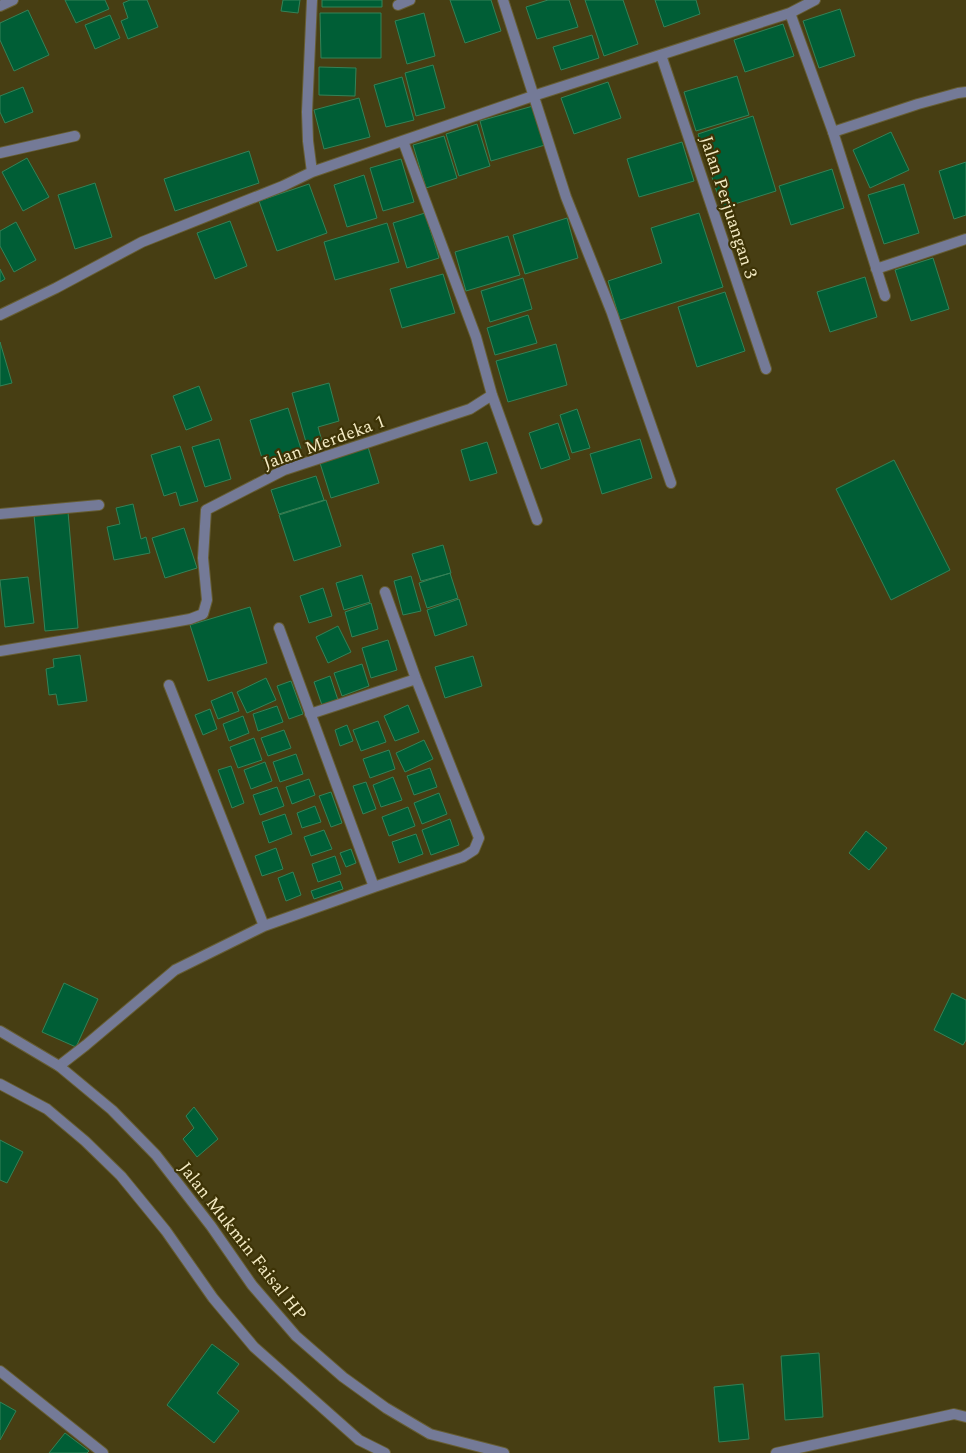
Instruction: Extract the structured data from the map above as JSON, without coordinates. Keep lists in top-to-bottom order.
{
  "streets": {
    "street": ["Jalan Perjuangan 3", "Jalan Merdeka 1", "Jalan Mukmin Faisal HP"]
  }
}
